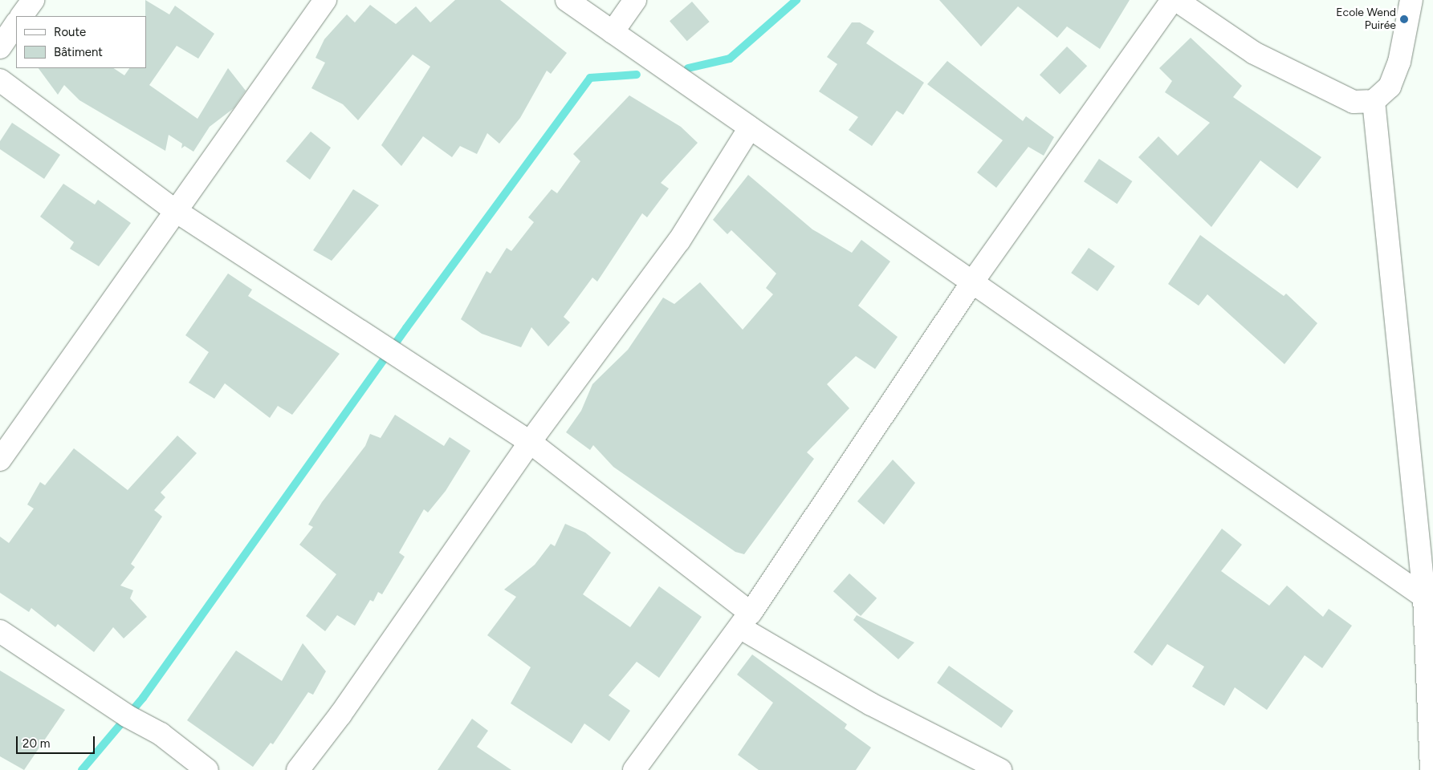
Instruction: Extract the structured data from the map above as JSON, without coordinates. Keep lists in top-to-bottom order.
{
  "places": ["Ecole Wend Puirée"],
  "legend": ["Route", "Bâtiment"],
  "scale_bar": "20 m"
}
